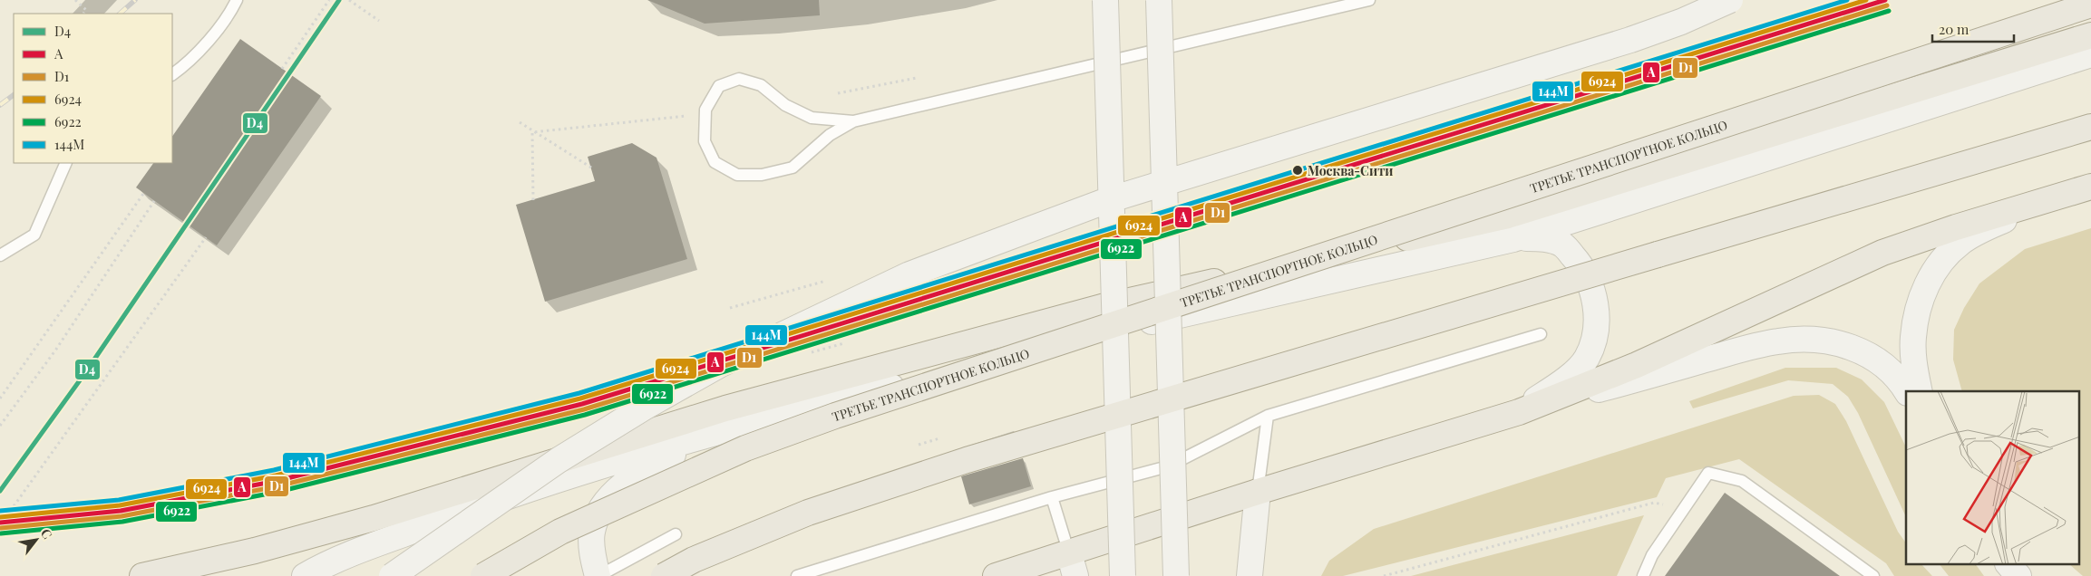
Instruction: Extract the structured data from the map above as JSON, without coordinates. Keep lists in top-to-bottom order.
{
  "streets": {
    "main road": ["ТРЕТЬЕ ТРАНСПОРТНОЕ КОЛЬЦО"]
  },
  "places": ["Москва-Сити"],
  "lines": [
    "transit line D4",
    "transit line A",
    "transit line 6924",
    "transit line 144М",
    "transit line D1",
    "transit line 6922"
  ],
  "legend": [
    "D4",
    "A",
    "D1",
    "6924",
    "6922",
    "144М"
  ],
  "scale_bar": "20 m",
  "north": "top right"
}
